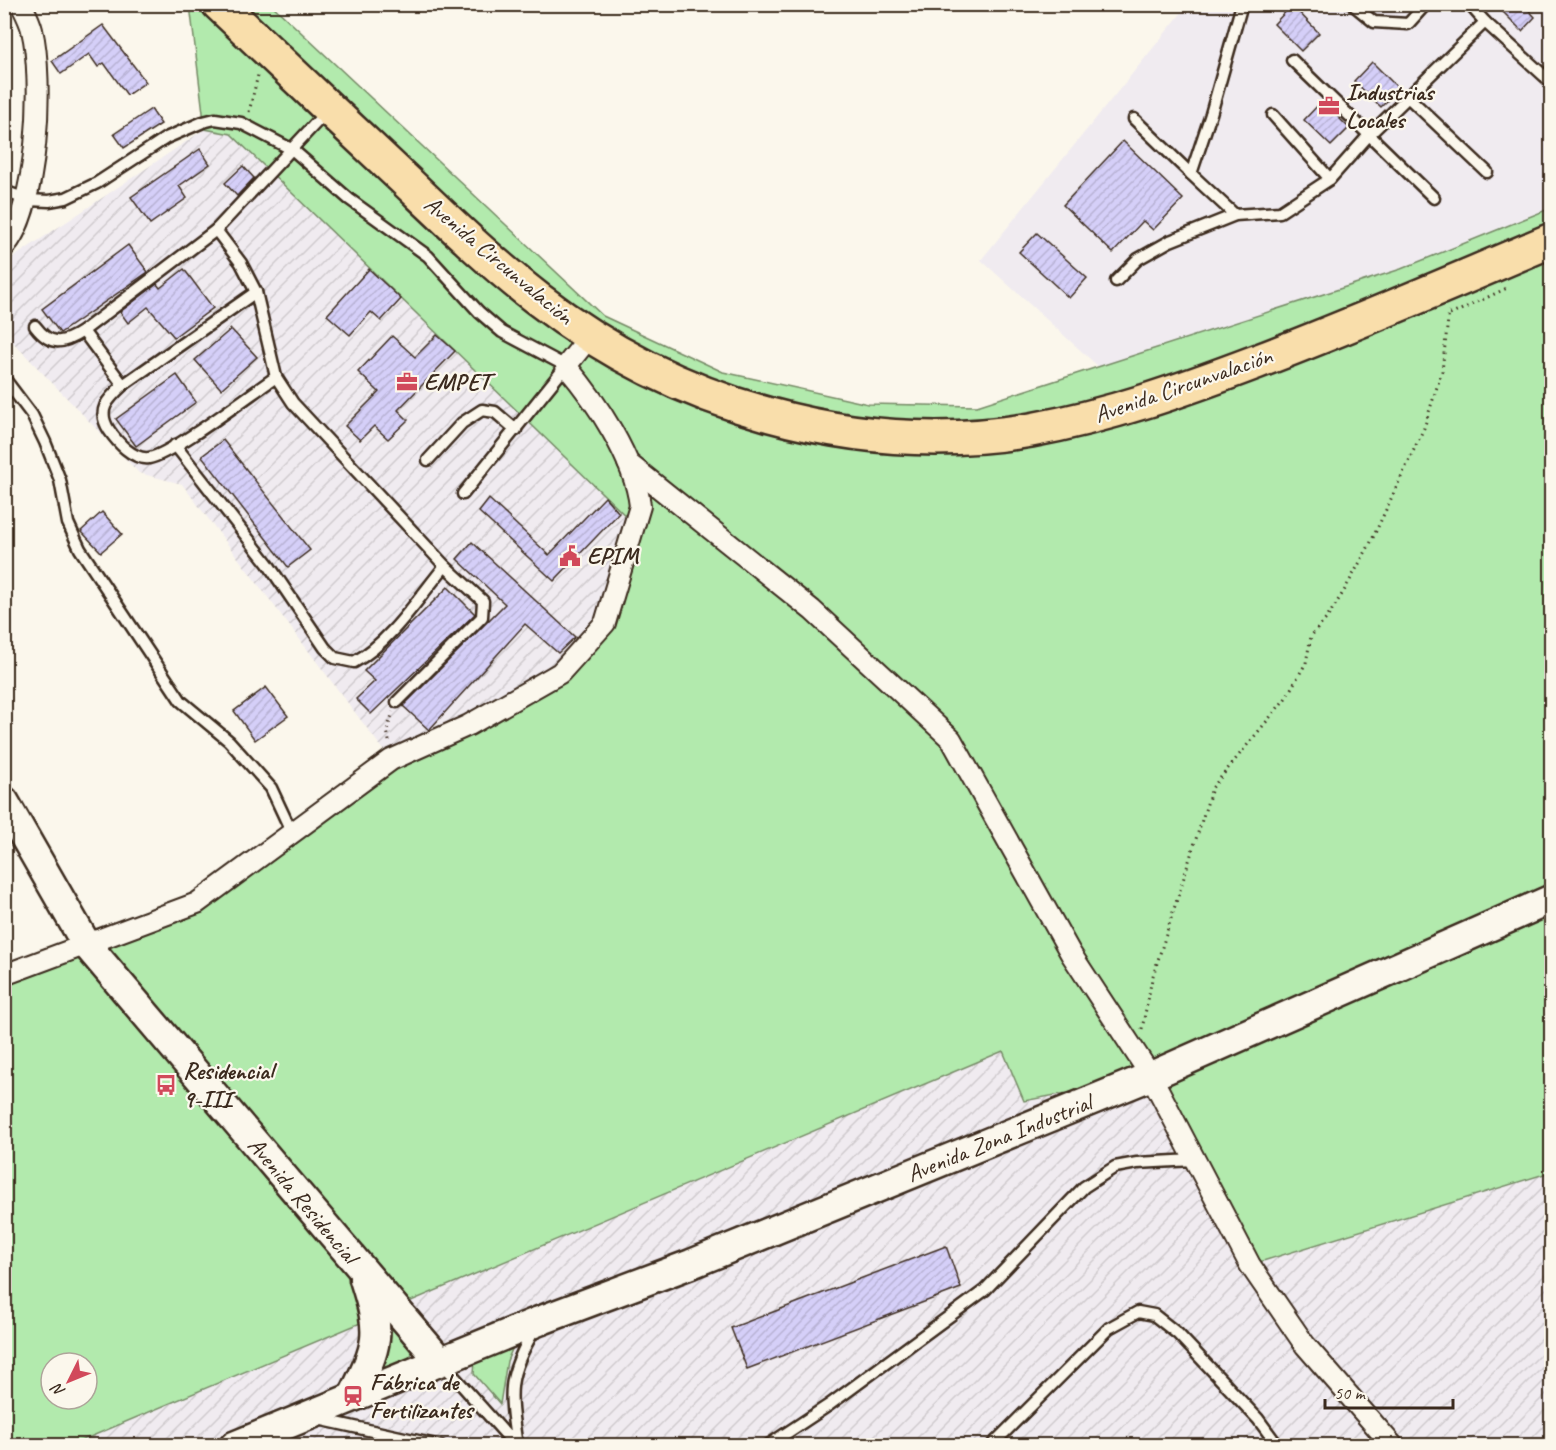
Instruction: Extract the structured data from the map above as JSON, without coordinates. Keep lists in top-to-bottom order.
{
  "streets": {
    "highway": ["Avenida Circunvalación"],
    "main road": ["Avenida Zona Industrial", "Avenida Residencial"]
  },
  "crossings": [
    ["Avenida Zona Industrial", "Avenida Residencial"]
  ],
  "places": {
    "office": ["Industrias Locales", "EMPET"],
    "public building": ["EPIM"],
    "bus stop": ["Residencial 9-III"],
    "station": ["Fábrica de Fertilizantes"]
  },
  "scale_bar": "50 m",
  "north": "bottom left"
}
